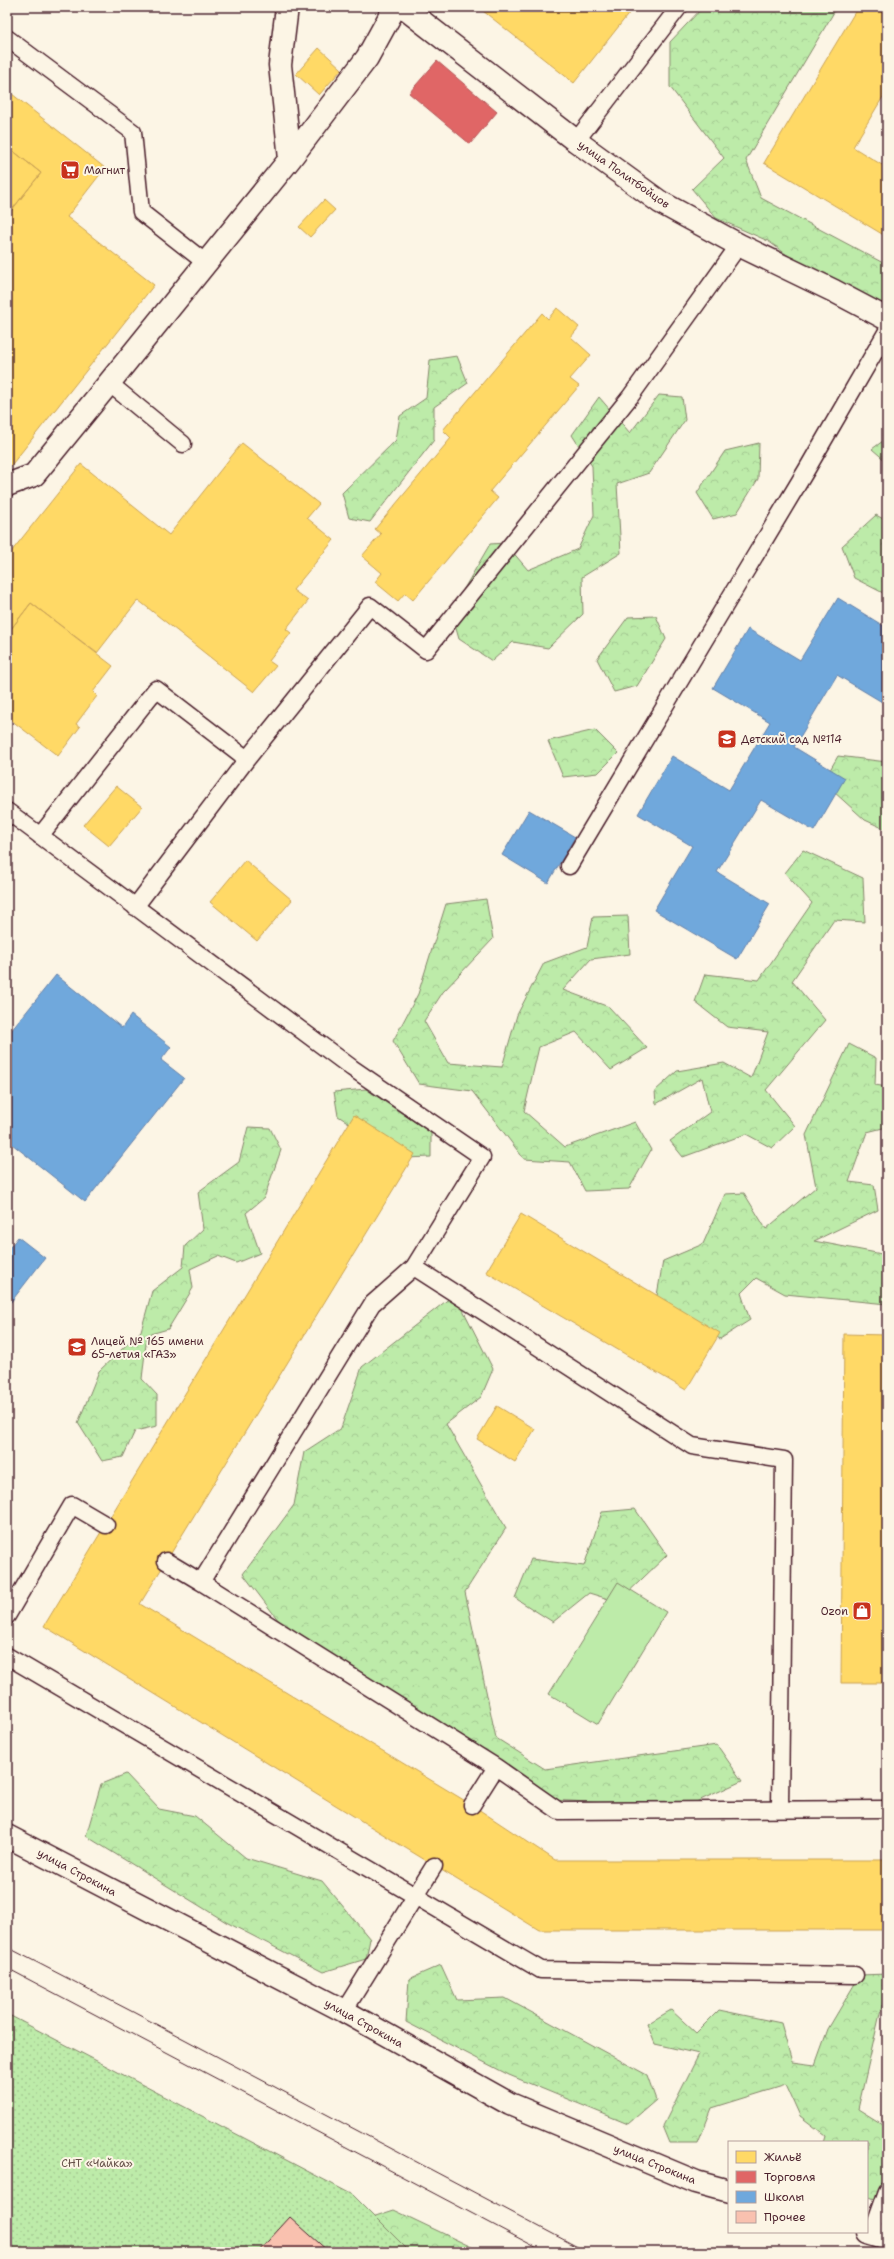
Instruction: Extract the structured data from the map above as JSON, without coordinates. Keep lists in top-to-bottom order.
{
  "streets": {
    "street": ["улица Политбойцов", "улица Строкина"]
  },
  "parks": ["СНТ «Чайка»"],
  "places": {
    "supermarket": ["Магнит"],
    "school or university": ["Детский сад №114", "Лицей № 165 имени 65-летия «ГАЗ»"],
    "shop": ["Ozon"]
  },
  "legend": [
    "Жильё",
    "Торговля",
    "Школы",
    "Прочее"
  ]
}
